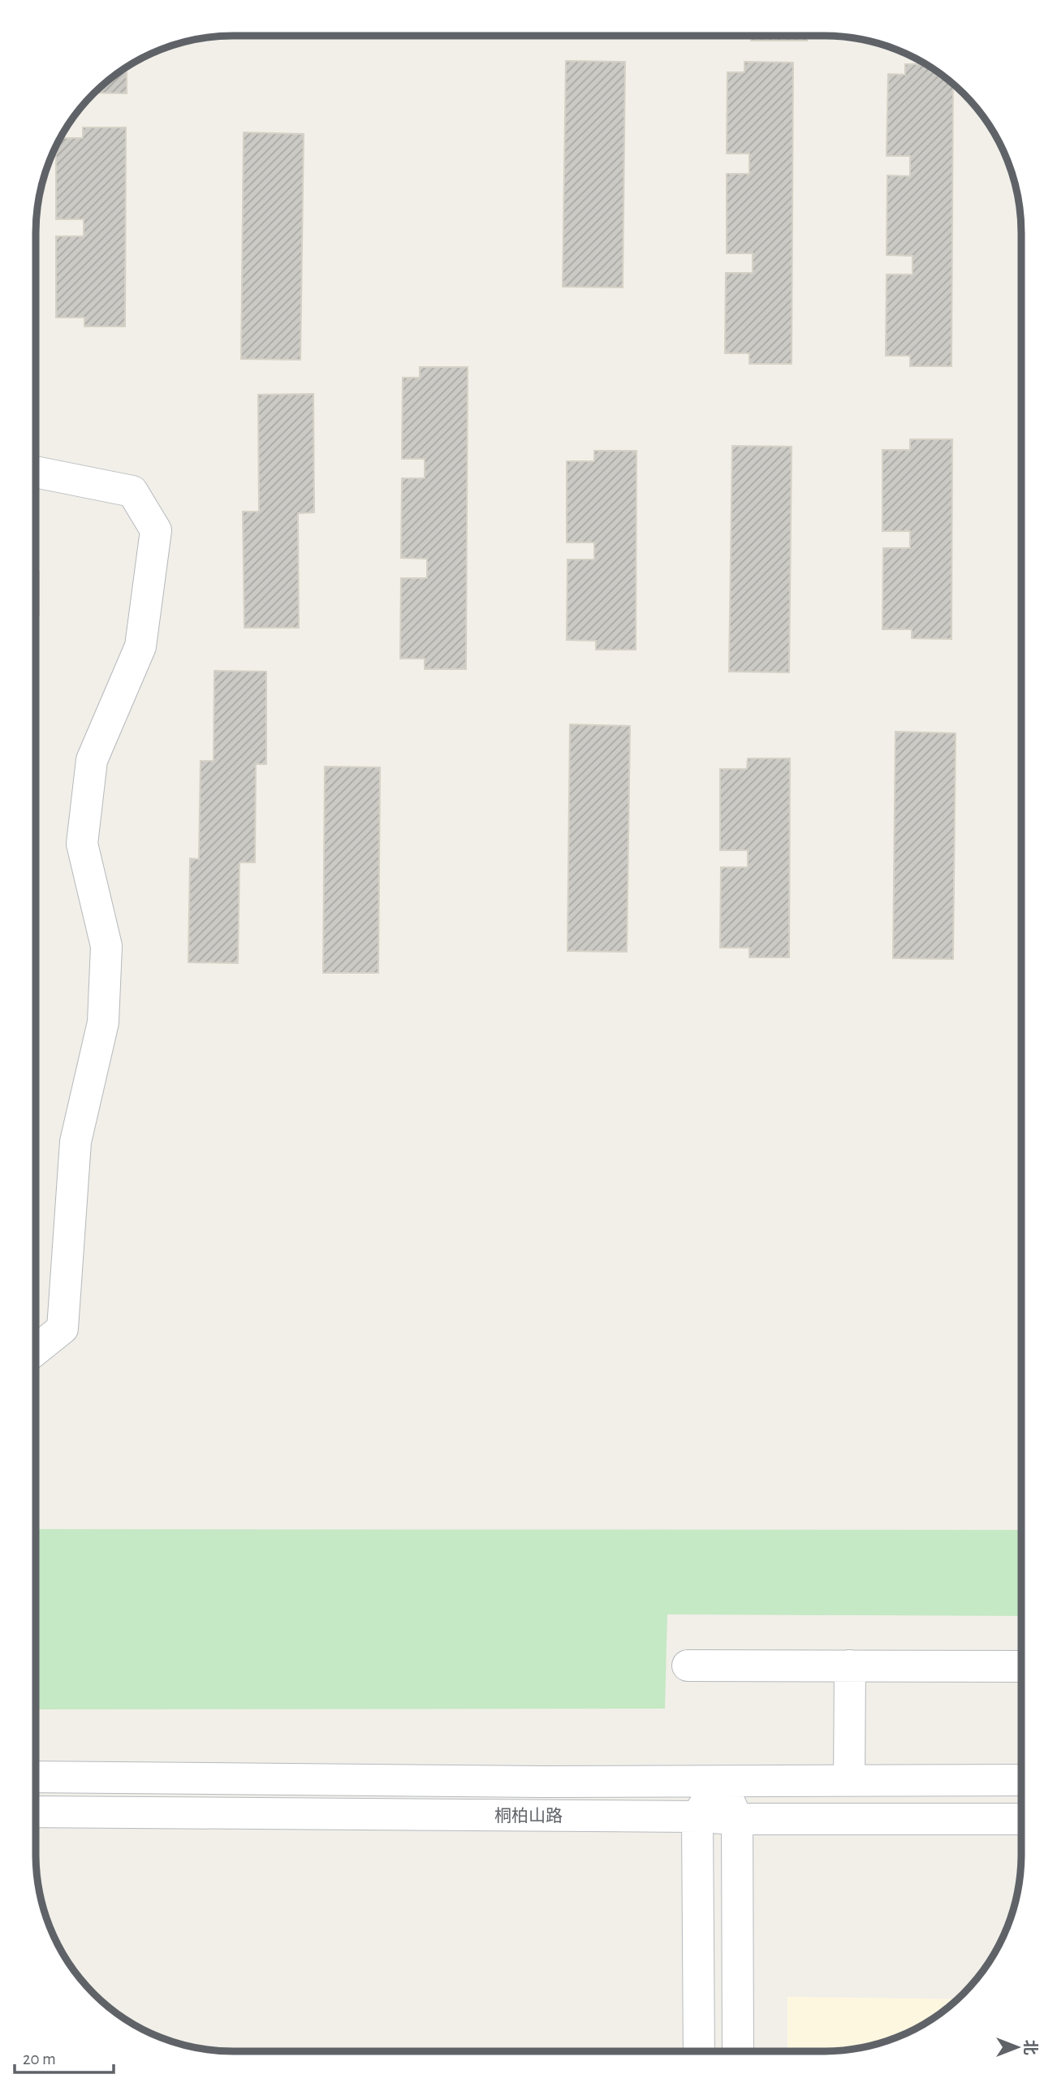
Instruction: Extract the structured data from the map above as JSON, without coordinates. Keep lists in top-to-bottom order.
{
  "streets": {
    "street": ["桐柏山路"]
  },
  "scale_bar": "20 m",
  "north": "right"
}
